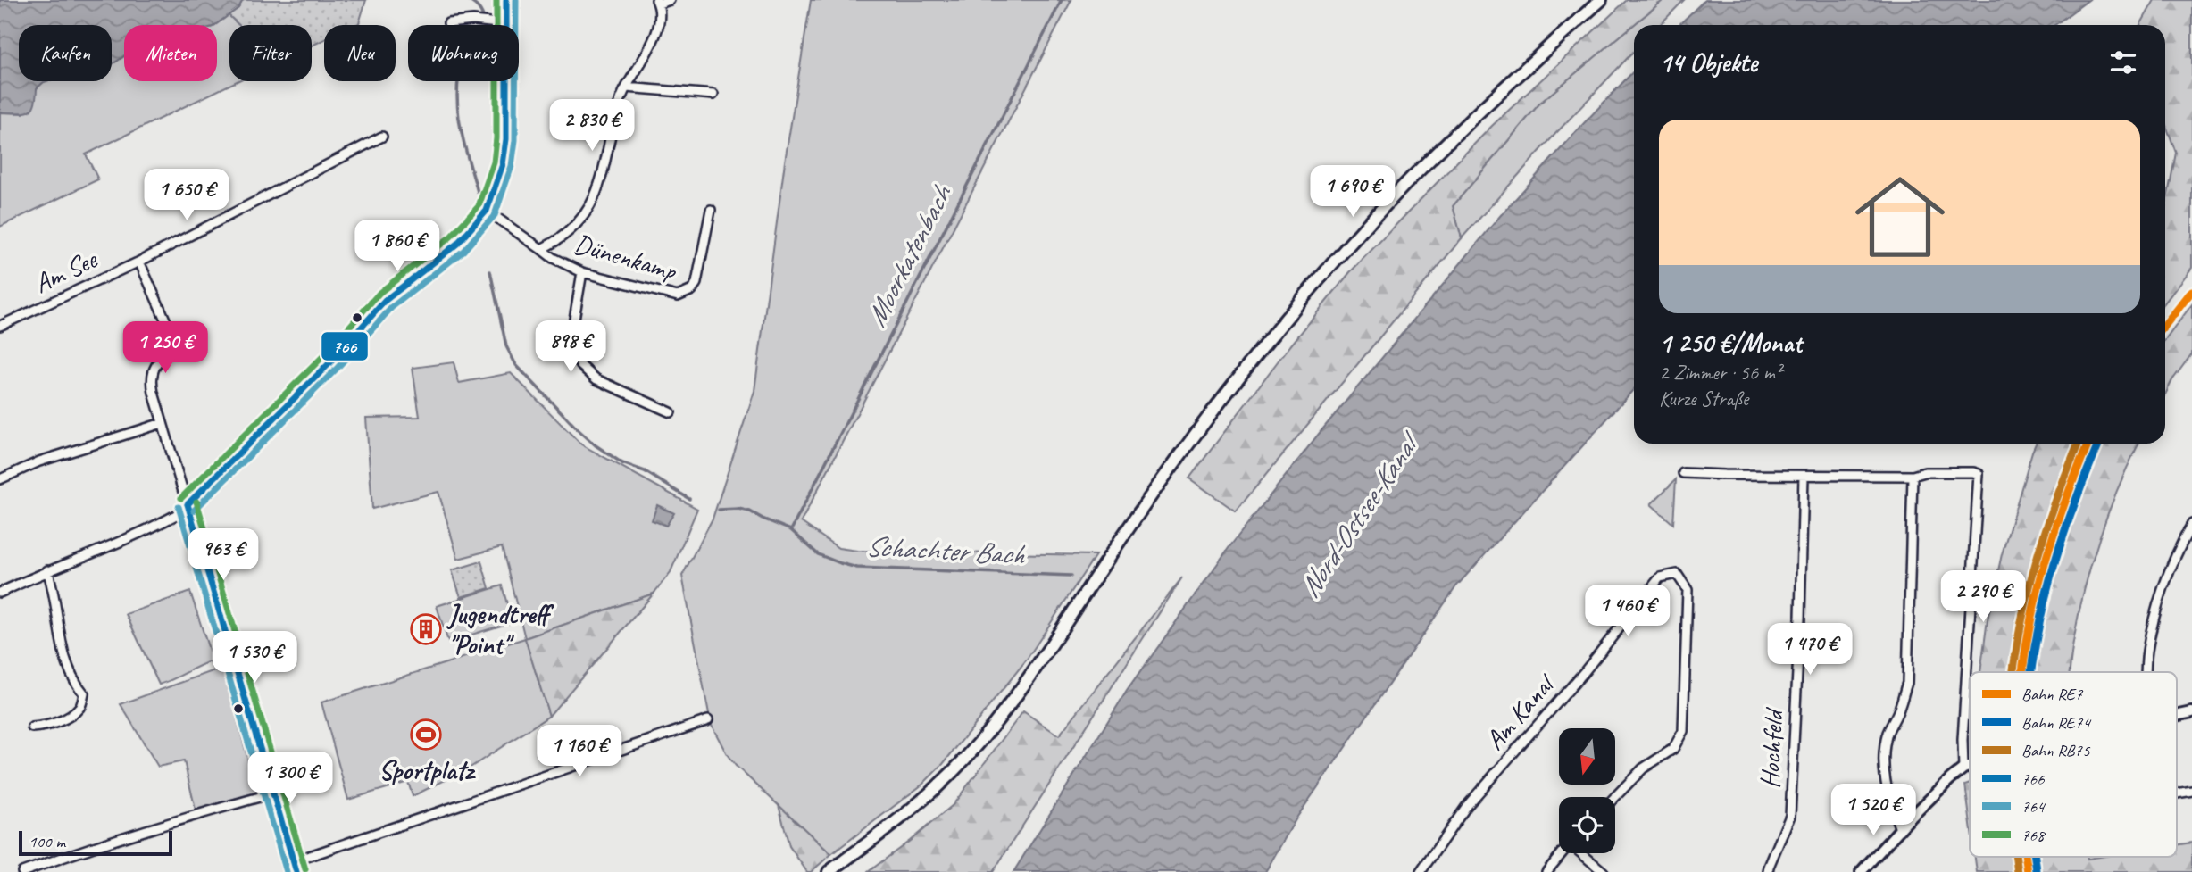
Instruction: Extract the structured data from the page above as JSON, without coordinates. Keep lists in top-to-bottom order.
{
  "streets": {
    "street": [
      "Dünenkamp",
      "Am See",
      "Am Kanal",
      "Hochfeld"
    ]
  },
  "water": ["Moorkatenbach", "Nord-Ostsee-Kanal", "Schachter Bach"],
  "places": {
    "building": ["Jugendtreff \"Point\""],
    "sports": ["Sportplatz"]
  },
  "lines": [
    "transit line 766",
    "transit line 764",
    "transit line 768",
    "rail line RE7",
    "rail line RE74",
    "rail line RB75"
  ],
  "legend": [
    "Bahn RE7",
    "Bahn RE74",
    "Bahn RB75",
    "766",
    "764",
    "768"
  ],
  "scale_bar": "100 m",
  "north": "bottom",
  "page": {
    "chip": [
      "Kaufen",
      "Mieten",
      "Filter",
      "Neu",
      "Wohnung"
    ],
    "heading": "14 Objekte",
    "price": [
      "2 830 €",
      "1 690 €",
      "1 650 €",
      "1 860 €",
      "898 €",
      "1 250 €",
      "963 €",
      "2 290 €",
      "1 460 €",
      "1 470 €",
      "1 530 €",
      "1 160 €",
      "1 300 €",
      "1 520 €"
    ],
    "list": [
      {
        "name": "1 250 €/Monat",
        "note": "2 Zimmer · 56 m² · Kurze Straße"
      }
    ],
    "scale": "100 m"
  }
}
